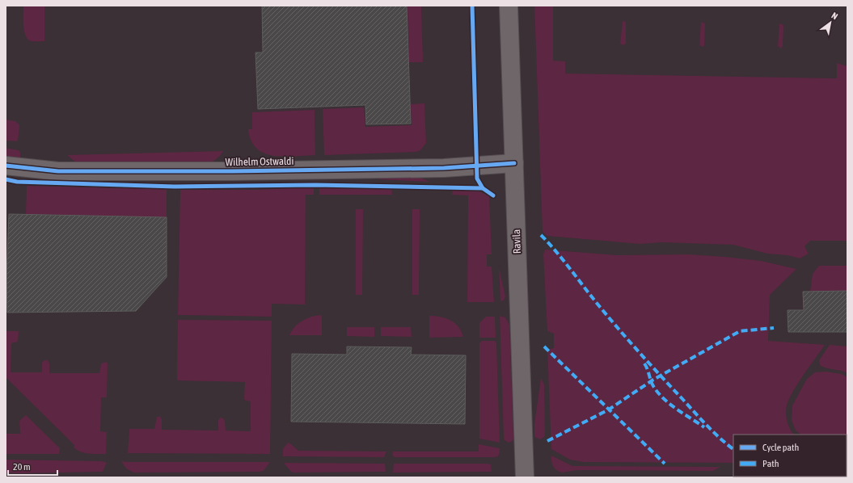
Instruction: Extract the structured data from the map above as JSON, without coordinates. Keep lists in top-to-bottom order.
{
  "streets": {
    "street": ["Wilhelm Ostwaldi", "Ravila"]
  },
  "crossings": [
    ["Wilhelm Ostwaldi", "Ravila"]
  ],
  "legend": ["Cycle path", "Path"],
  "scale_bar": "20 m",
  "north": "top right"
}
